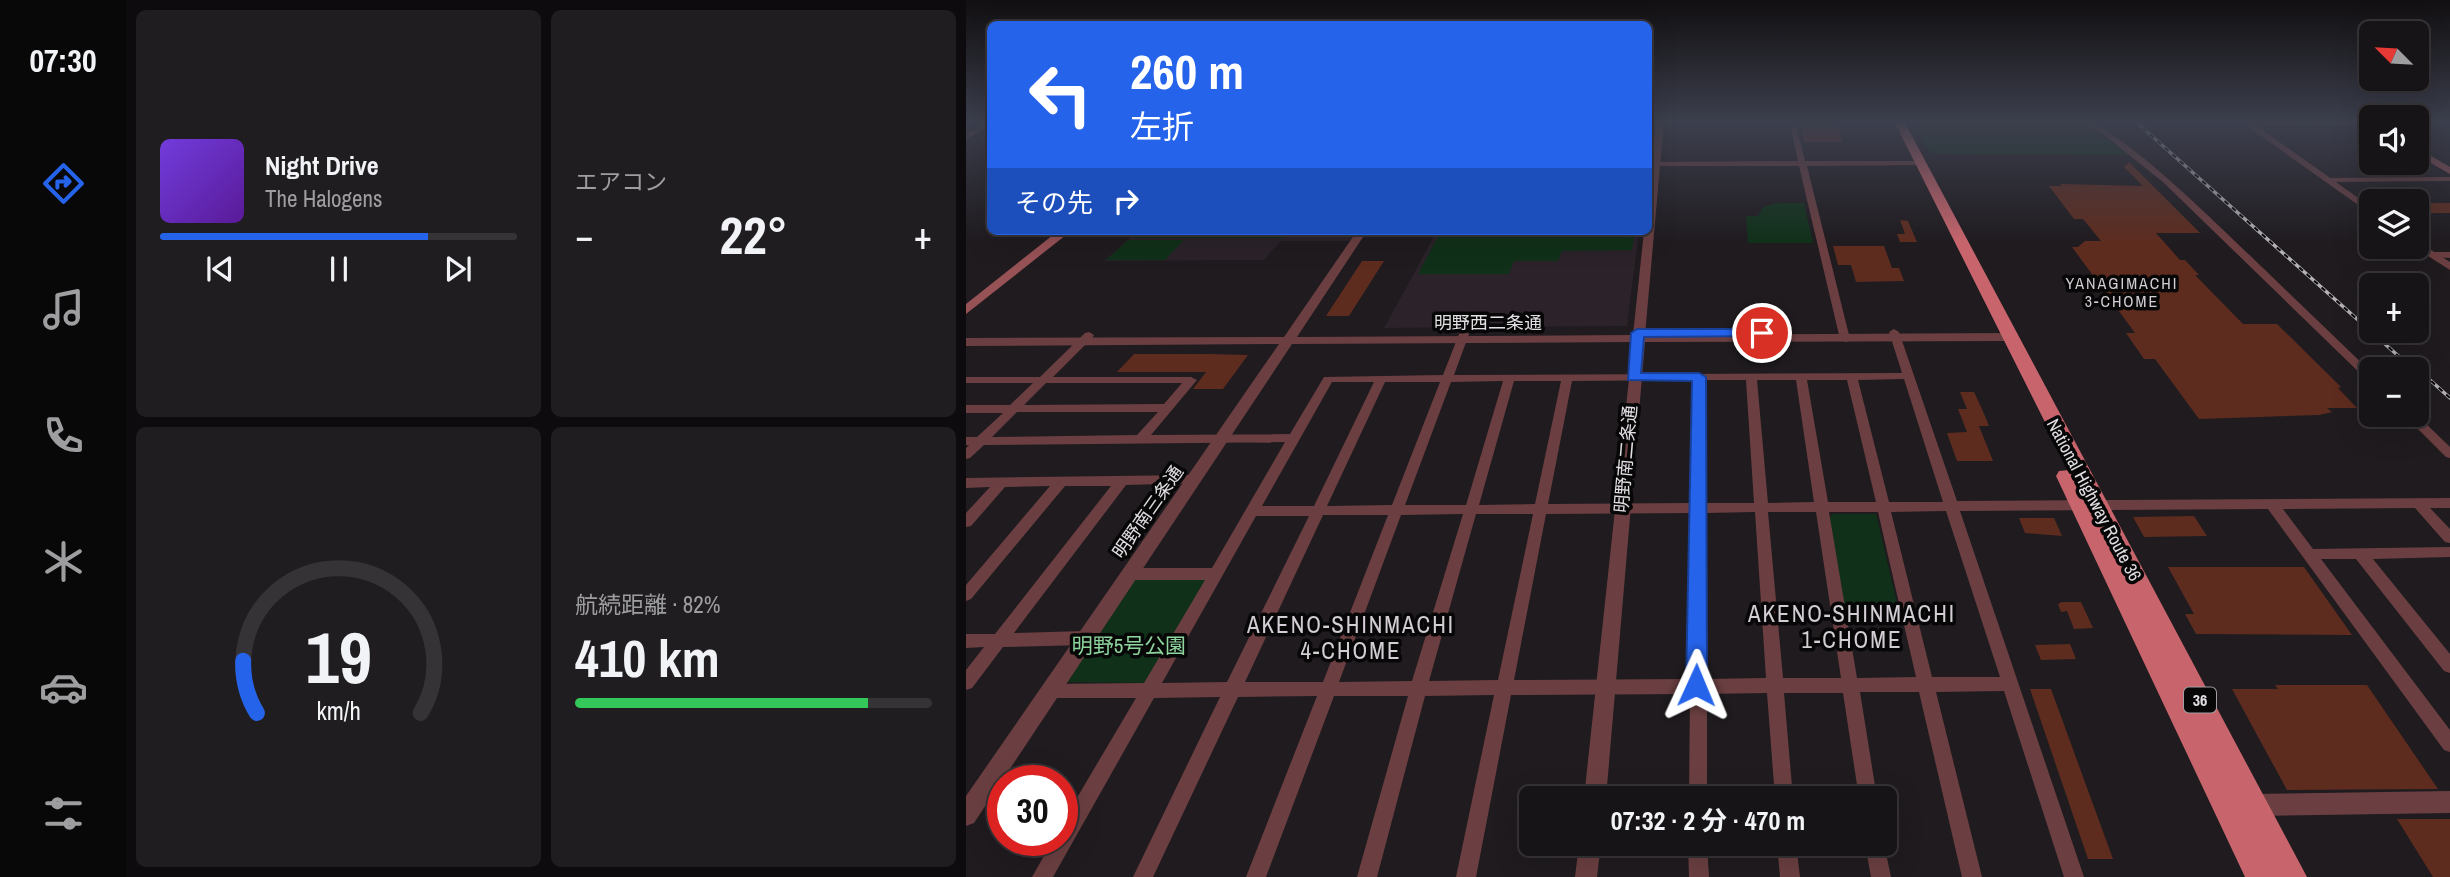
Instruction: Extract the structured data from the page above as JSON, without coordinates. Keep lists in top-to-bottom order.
{
  "streets": {
    "highway": ["National Highway Route 36", "36"],
    "street": ["明野西二条通", "明野南二条通", "明野南三条通"]
  },
  "crossings": [
    ["明野西二条通", "明野南二条通"],
    ["明野西二条通", "National Highway Route 36"],
    ["明野西二条通", "明野南三条通"]
  ],
  "districts": ["YANAGIMACHI 3-CHOME", "AKENO-SHINMACHI 1-CHOME", "AKENO-SHINMACHI 4-CHOME"],
  "parks": ["明野5号公園"],
  "north": "top left",
  "page": {
    "tabs": "07:30",
    "tile": [
      "エアコン",
      ["航続距離 · 82%", "410 km"]
    ],
    "map_buttons": ["+", "−"],
    "turn": ["260 m", "左折"],
    "song": ["Night Drive", "The Halogens"],
    "then": "その先",
    "heat": ["−", "22°", "+"],
    "limit": "30",
    "trip": "07:32 · 2 分 · 470 m",
    "gauge": ["19", "km/h"]
  }
}
